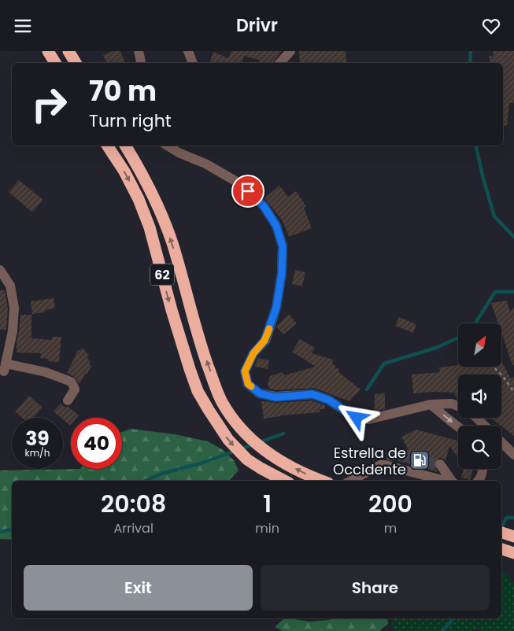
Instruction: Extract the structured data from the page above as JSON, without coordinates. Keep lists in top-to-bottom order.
{
  "streets": {
    "highway": ["62"]
  },
  "places": {
    "fuel station": ["Estrella de Occidente"]
  },
  "north": "top right",
  "page": {
    "header": "Drivr",
    "turn": ["70 m", "Turn right"],
    "speed": "39 km/h",
    "limit": "40",
    "eta": [
      "20:08",
      "Arrival",
      "1",
      "min",
      "200",
      "m"
    ],
    "buttons": ["Exit", "Share"]
  }
}
